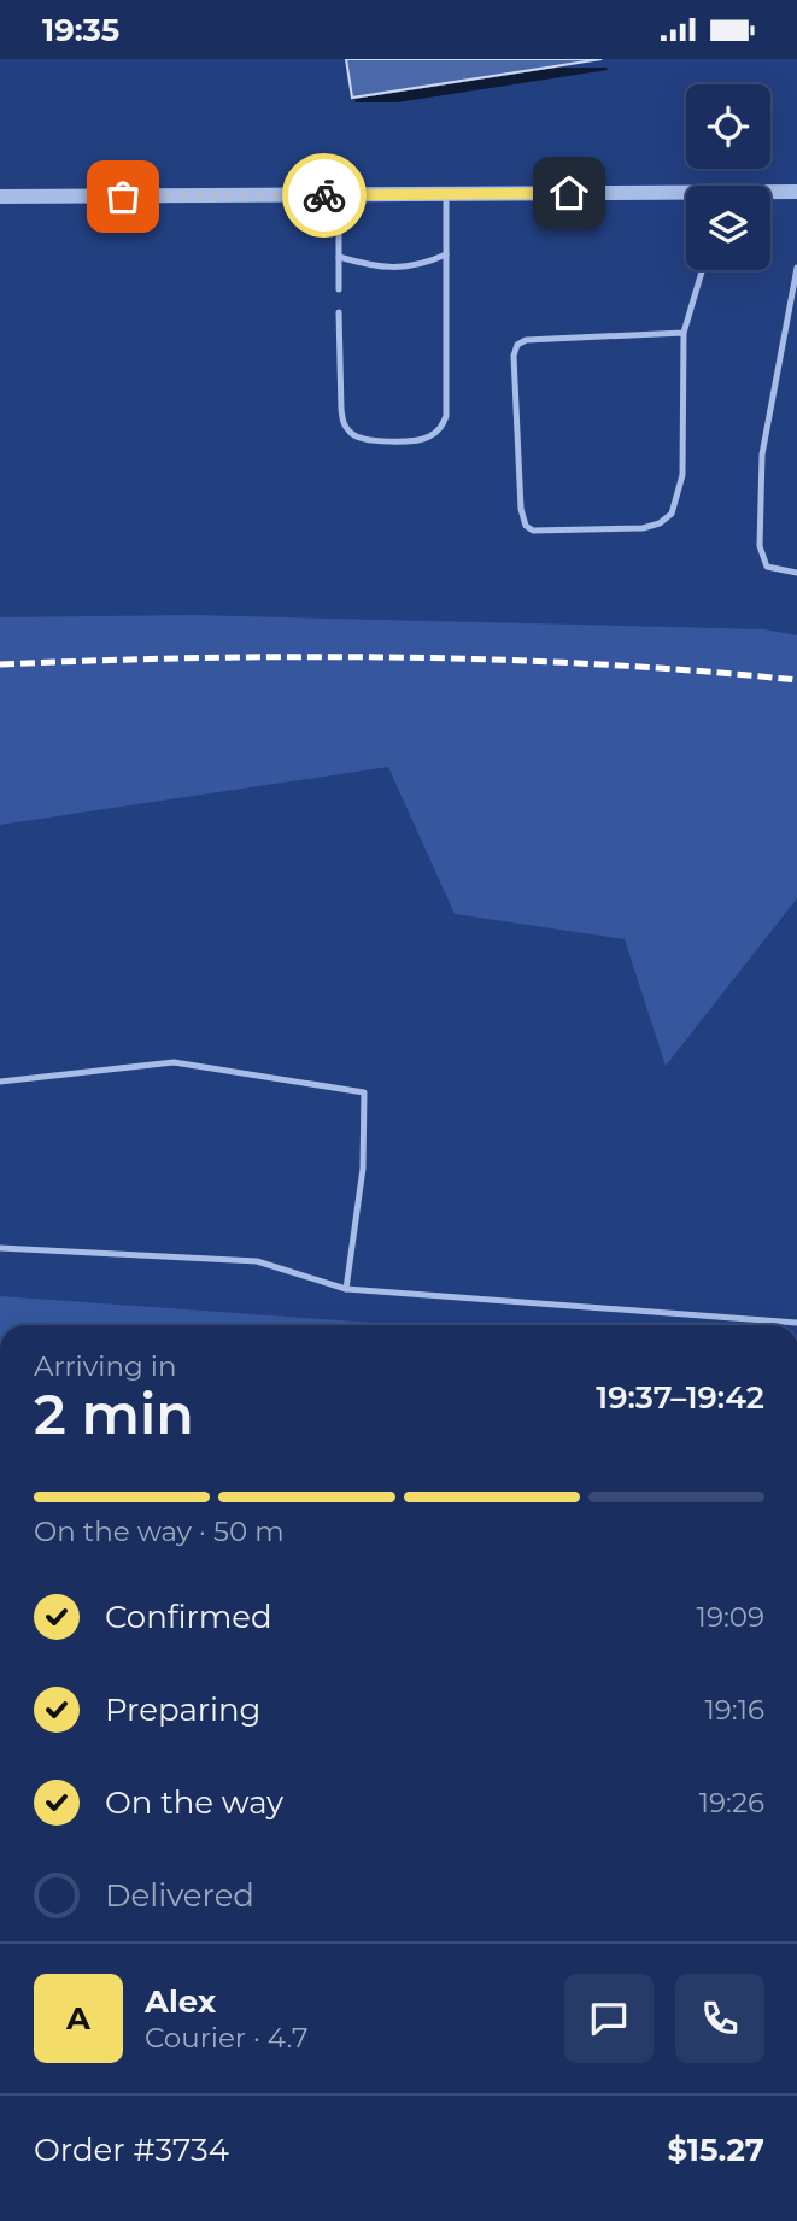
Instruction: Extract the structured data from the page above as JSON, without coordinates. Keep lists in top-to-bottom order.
{
  "page": {
    "status": "19:35",
    "heading": ["2 min", "Arriving in", "19:37–19:42"],
    "panel": [
      "Alex",
      "Courier · 4.7",
      "Order #3734",
      "$15.27"
    ],
    "bar": "On the way · 50 m",
    "list": [
      ["Confirmed", "19:09"],
      ["Preparing", "19:16"],
      ["On the way", "19:26"],
      "Delivered"
    ],
    "round": "A"
  }
}
